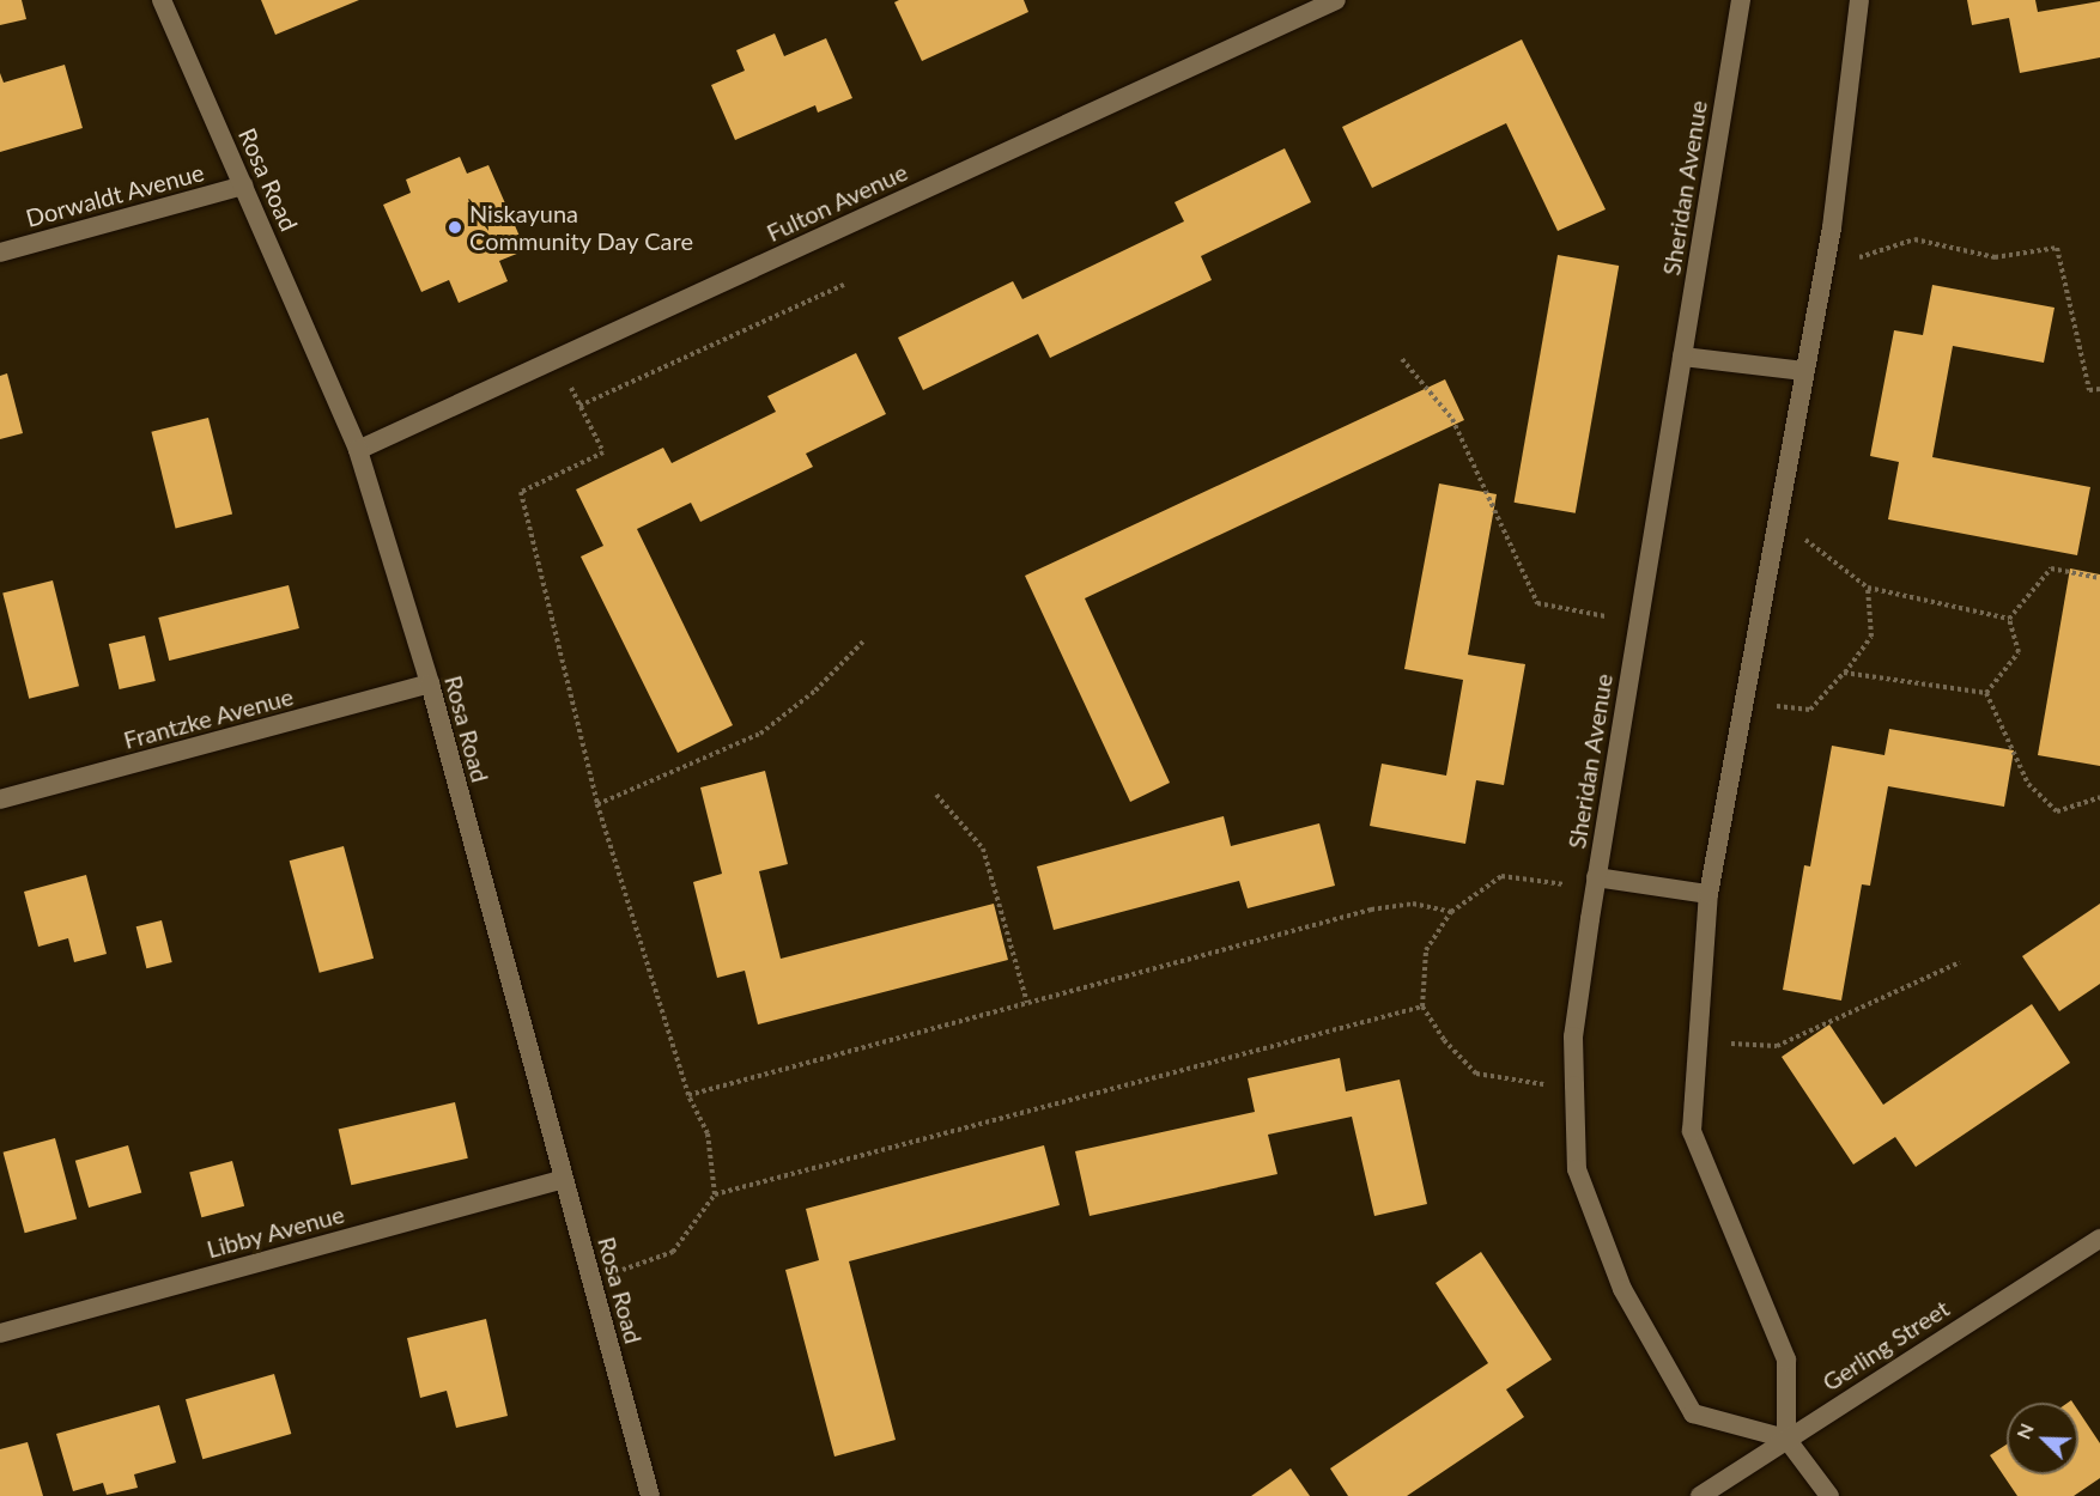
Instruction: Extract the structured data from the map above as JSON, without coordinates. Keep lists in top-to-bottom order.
{
  "streets": {
    "street": [
      "Rosa Road",
      "Sheridan Avenue",
      "Dorwaldt Avenue",
      "Fulton Avenue",
      "Frantzke Avenue",
      "Libby Avenue",
      "Gerling Street"
    ]
  },
  "crossings": [
    ["Rosa Road", "Dorwaldt Avenue"],
    ["Rosa Road", "Fulton Avenue"],
    ["Rosa Road", "Frantzke Avenue"],
    ["Rosa Road", "Libby Avenue"],
    ["Sheridan Avenue", "Gerling Street"]
  ],
  "places": ["Niskayuna Community Day Care"],
  "north": "top left"
}
